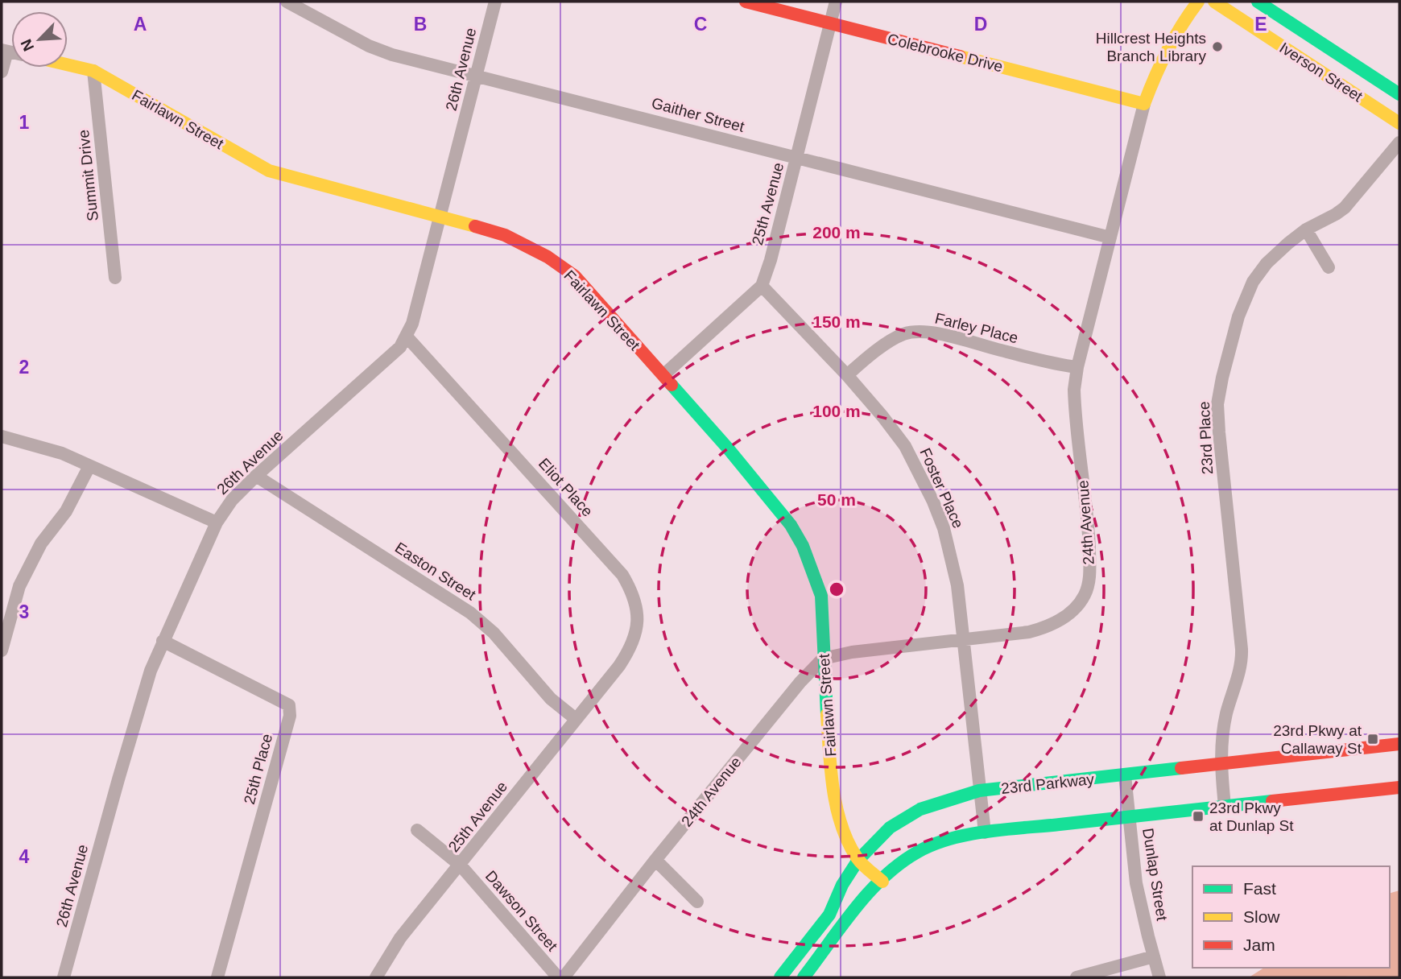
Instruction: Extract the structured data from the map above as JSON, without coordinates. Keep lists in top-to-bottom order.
{
  "streets": {
    "street": [
      "Colebrooke Drive",
      "26th Avenue",
      "Iverson Street",
      "Gaither Street",
      "Fairlawn Street",
      "Summit Drive",
      "25th Avenue",
      "Farley Place",
      "23rd Place",
      "Eliot Place",
      "Foster Place",
      "24th Avenue",
      "Easton Street",
      "25th Place",
      "23rd Parkway",
      "Dunlap Street",
      "Dawson Street"
    ]
  },
  "crossings": [
    ["Colebrooke Drive", "25th Avenue"],
    ["Colebrooke Drive", "24th Avenue"],
    ["26th Avenue", "Gaither Street"],
    ["26th Avenue", "Fairlawn Street"],
    ["26th Avenue", "Eliot Place"],
    ["26th Avenue", "Easton Street"],
    ["26th Avenue", "25th Place"],
    ["Gaither Street", "25th Avenue"],
    ["Gaither Street", "24th Avenue"],
    ["Fairlawn Street", "Summit Drive"],
    ["Fairlawn Street", "25th Avenue"],
    ["Fairlawn Street", "24th Avenue"],
    ["Fairlawn Street", "23rd Parkway"],
    ["25th Avenue", "Eliot Place"],
    ["25th Avenue", "Foster Place"],
    ["25th Avenue", "Easton Street"],
    ["25th Avenue", "Dawson Street"],
    ["Farley Place", "Foster Place"],
    ["Farley Place", "24th Avenue"],
    ["23rd Place", "23rd Parkway"],
    ["Foster Place", "24th Avenue"],
    ["Foster Place", "23rd Parkway"],
    ["23rd Parkway", "Dunlap Street"]
  ],
  "places": {
    "other": ["Hillcrest Heights Branch Library"],
    "transit": ["23rd Pkwy at Callaway St", "23rd Pkwy at Dunlap St"]
  },
  "legend": ["Fast", "Slow", "Jam"],
  "north": "bottom left",
  "grid": {
    "columns": [
      "A",
      "B",
      "C",
      "D",
      "E"
    ],
    "rows": [
      "1",
      "2",
      "3",
      "4"
    ]
  },
  "rings": [
    "200 m",
    "150 m",
    "100 m",
    "50 m"
  ]
}
